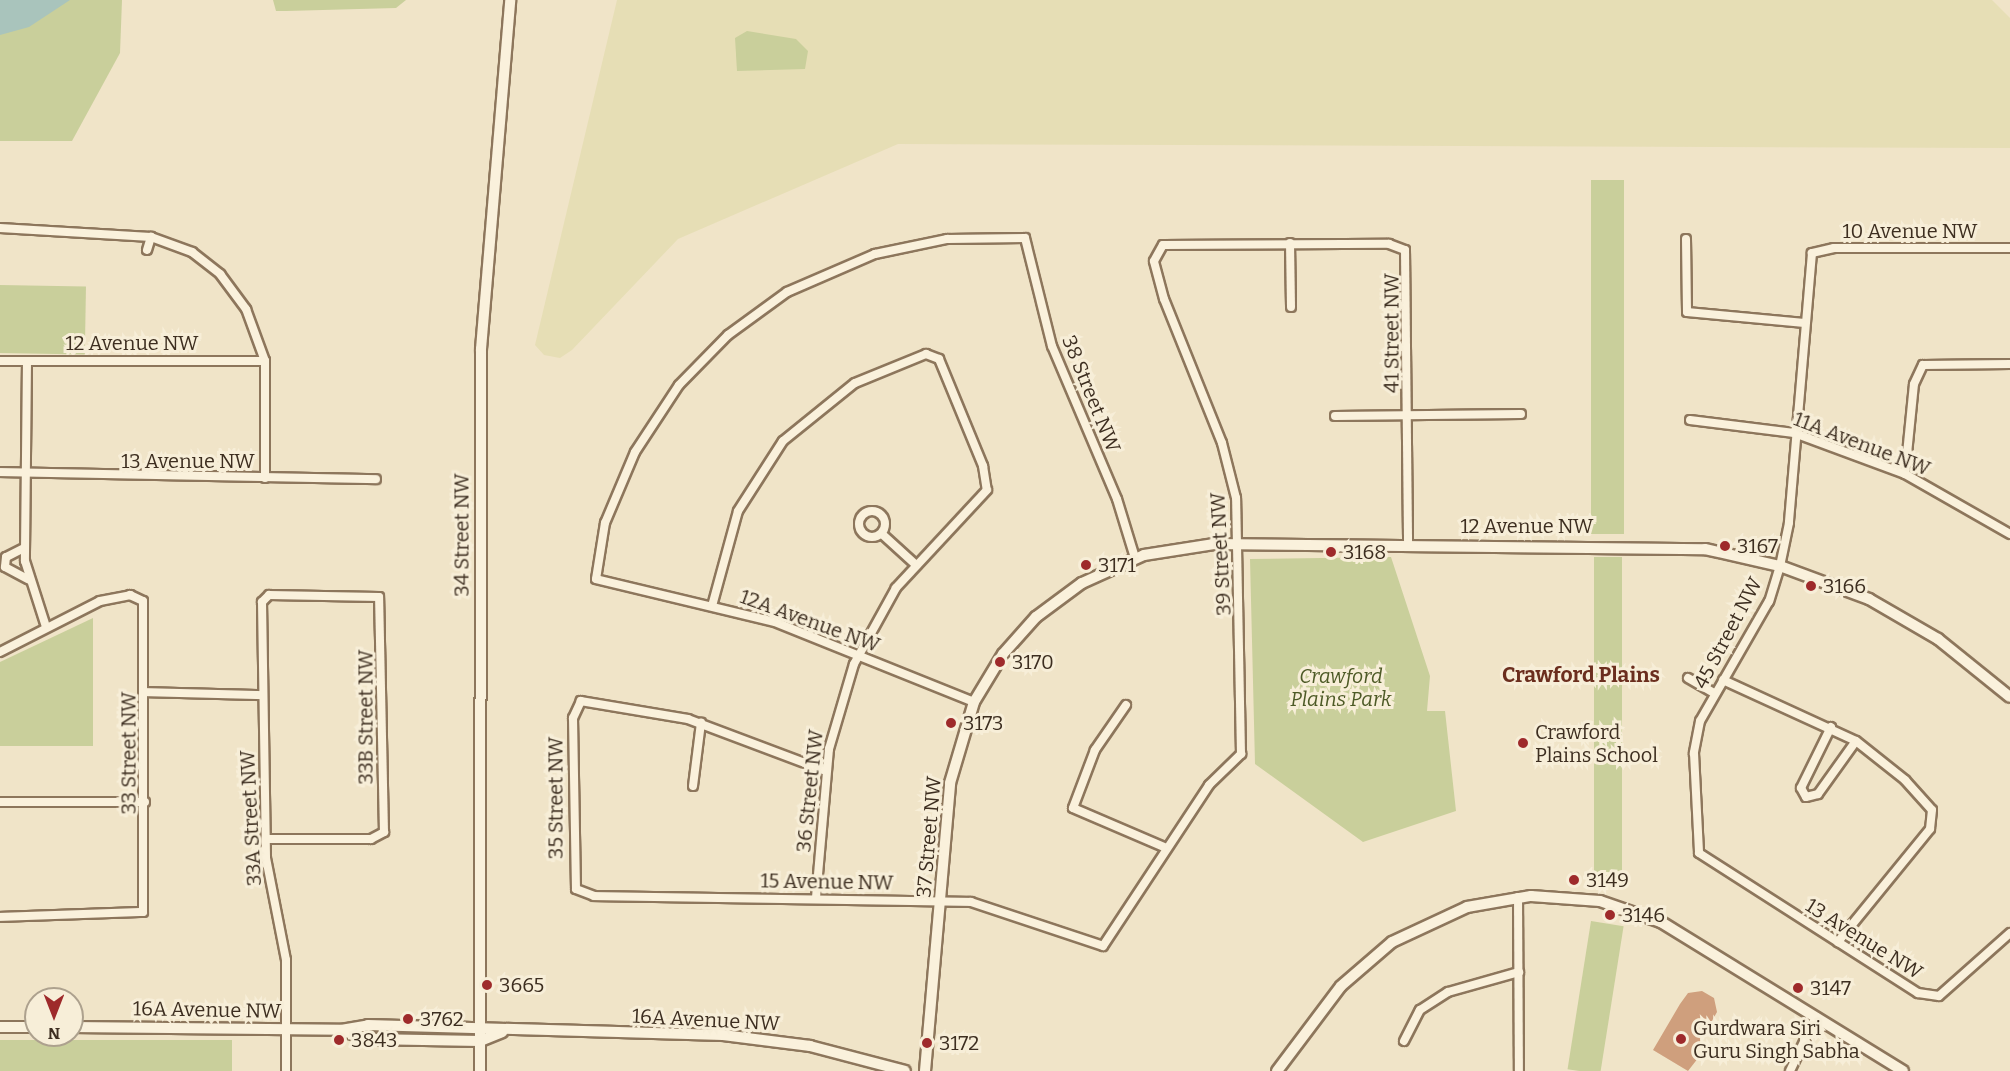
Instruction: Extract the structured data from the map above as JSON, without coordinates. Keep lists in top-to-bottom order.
{
  "streets": {
    "street": [
      "10 Avenue NW",
      "41 Street NW",
      "12 Avenue NW",
      "38 Street NW",
      "11A Avenue NW",
      "13 Avenue NW",
      "34 Street NW",
      "39 Street NW",
      "12A Avenue NW",
      "45 Street NW",
      "33B Street NW",
      "33 Street NW",
      "36 Street NW",
      "35 Street NW",
      "33A Street NW",
      "37 Street NW",
      "15 Avenue NW",
      "16A Avenue NW"
    ]
  },
  "crossings": [
    ["10 Avenue NW", "45 Street NW"],
    ["41 Street NW", "12 Avenue NW"],
    ["41 Street NW", "39 Street NW"],
    ["12 Avenue NW", "38 Street NW"],
    ["12 Avenue NW", "39 Street NW"],
    ["12 Avenue NW", "45 Street NW"],
    ["12 Avenue NW", "37 Street NW"],
    ["38 Street NW", "12A Avenue NW"],
    ["11A Avenue NW", "45 Street NW"],
    ["13 Avenue NW", "45 Street NW"],
    ["34 Street NW", "16A Avenue NW"],
    ["39 Street NW", "15 Avenue NW"],
    ["12A Avenue NW", "36 Street NW"],
    ["12A Avenue NW", "37 Street NW"],
    ["33B Street NW", "33A Street NW"],
    ["36 Street NW", "15 Avenue NW"],
    ["35 Street NW", "15 Avenue NW"],
    ["33A Street NW", "16A Avenue NW"],
    ["37 Street NW", "15 Avenue NW"]
  ],
  "districts": ["Crawford Plains"],
  "parks": ["Crawford Plains Park"],
  "places": [
    "3167",
    "3168",
    "3171",
    "3166",
    "3170",
    "3173",
    "Crawford Plains School",
    "3149",
    "3146",
    "3665",
    "3147",
    "3762",
    "Gurdwara Siri Guru Singh Sabha",
    "3843",
    "3172"
  ],
  "north": "bottom"
}
